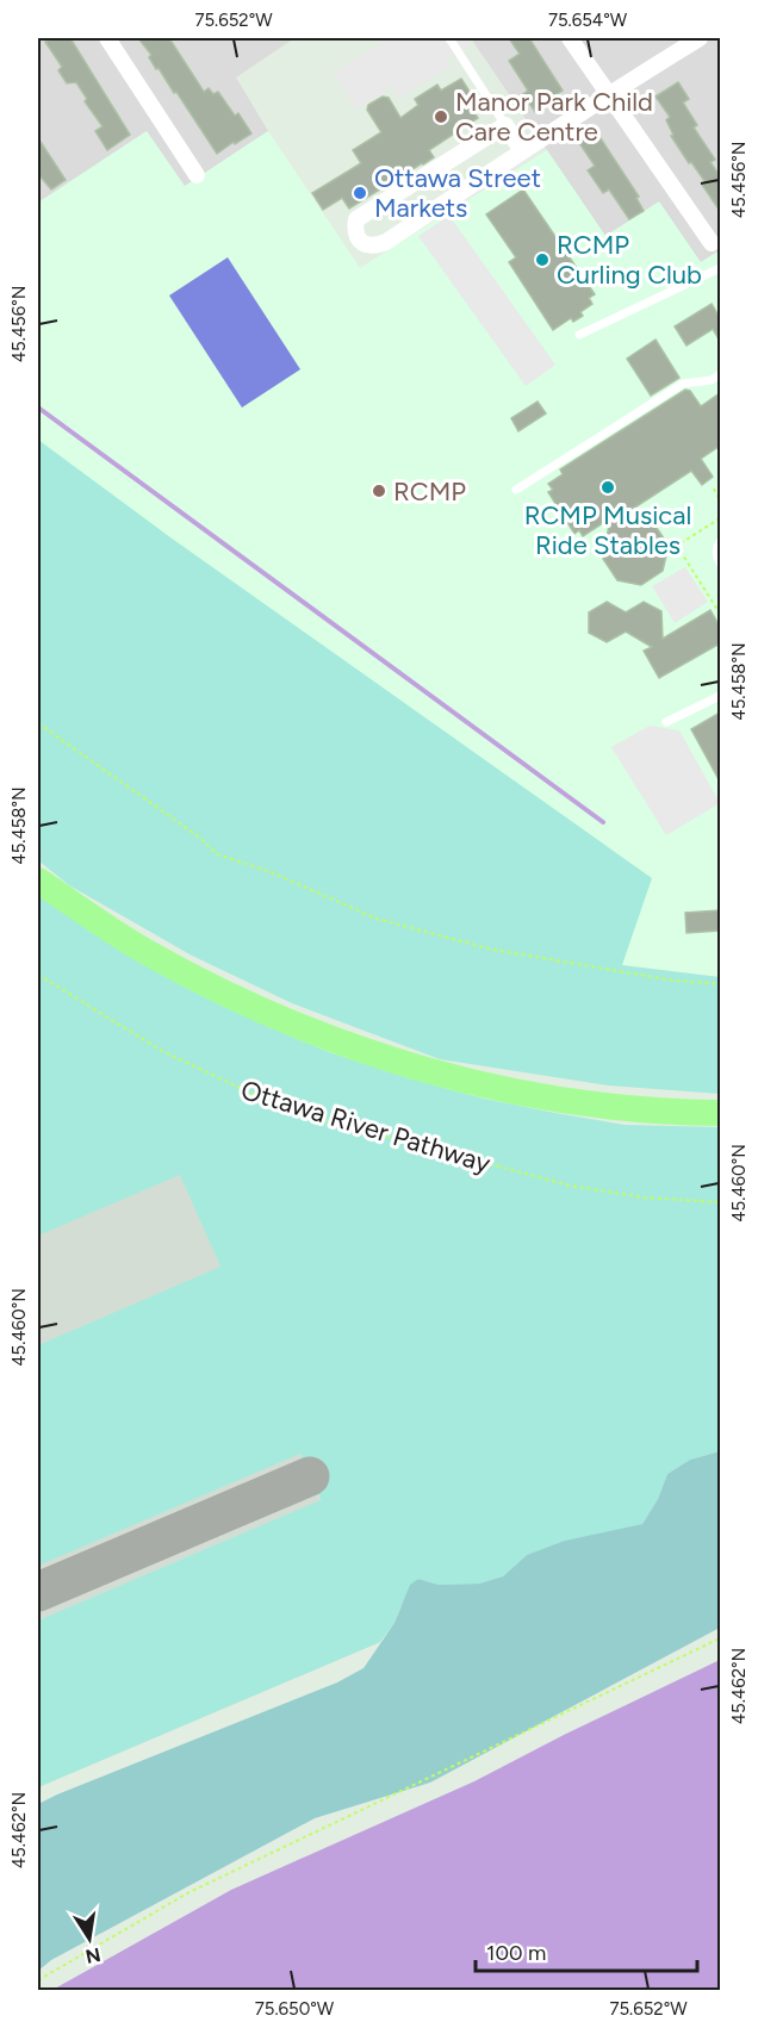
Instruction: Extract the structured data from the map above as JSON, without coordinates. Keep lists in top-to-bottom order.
{
  "streets": {
    "path": ["Ottawa River Pathway"]
  },
  "places": [
    "Manor Park Child Care Centre",
    "Ottawa Street Markets",
    "RCMP Curling Club",
    "RCMP Musical Ride Stables",
    "RCMP"
  ],
  "scale_bar": "100 m",
  "north": "bottom",
  "coordinates": [
    "75.652°W",
    "75.654°W",
    "45.456°N",
    "45.458°N",
    "45.460°N",
    "45.462°N",
    "75.650°W"
  ]
}
